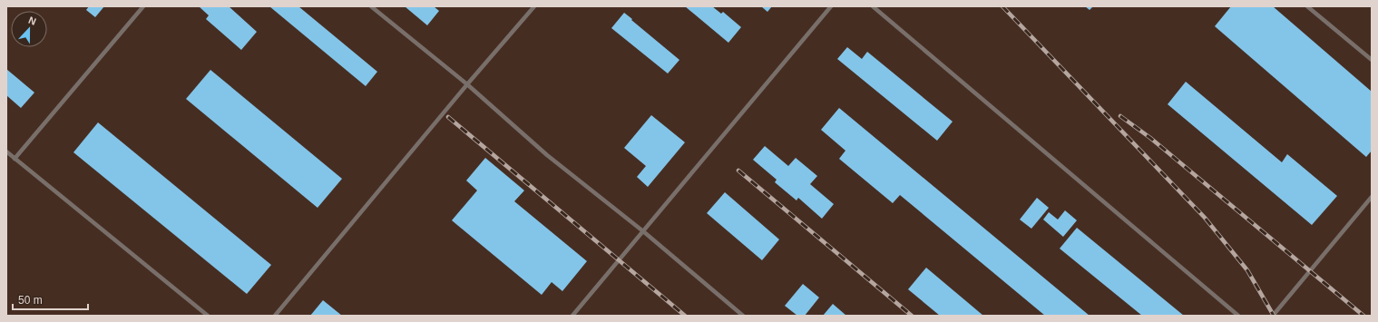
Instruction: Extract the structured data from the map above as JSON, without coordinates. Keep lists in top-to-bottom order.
{
  "scale_bar": "50 m",
  "north": "top"
}
